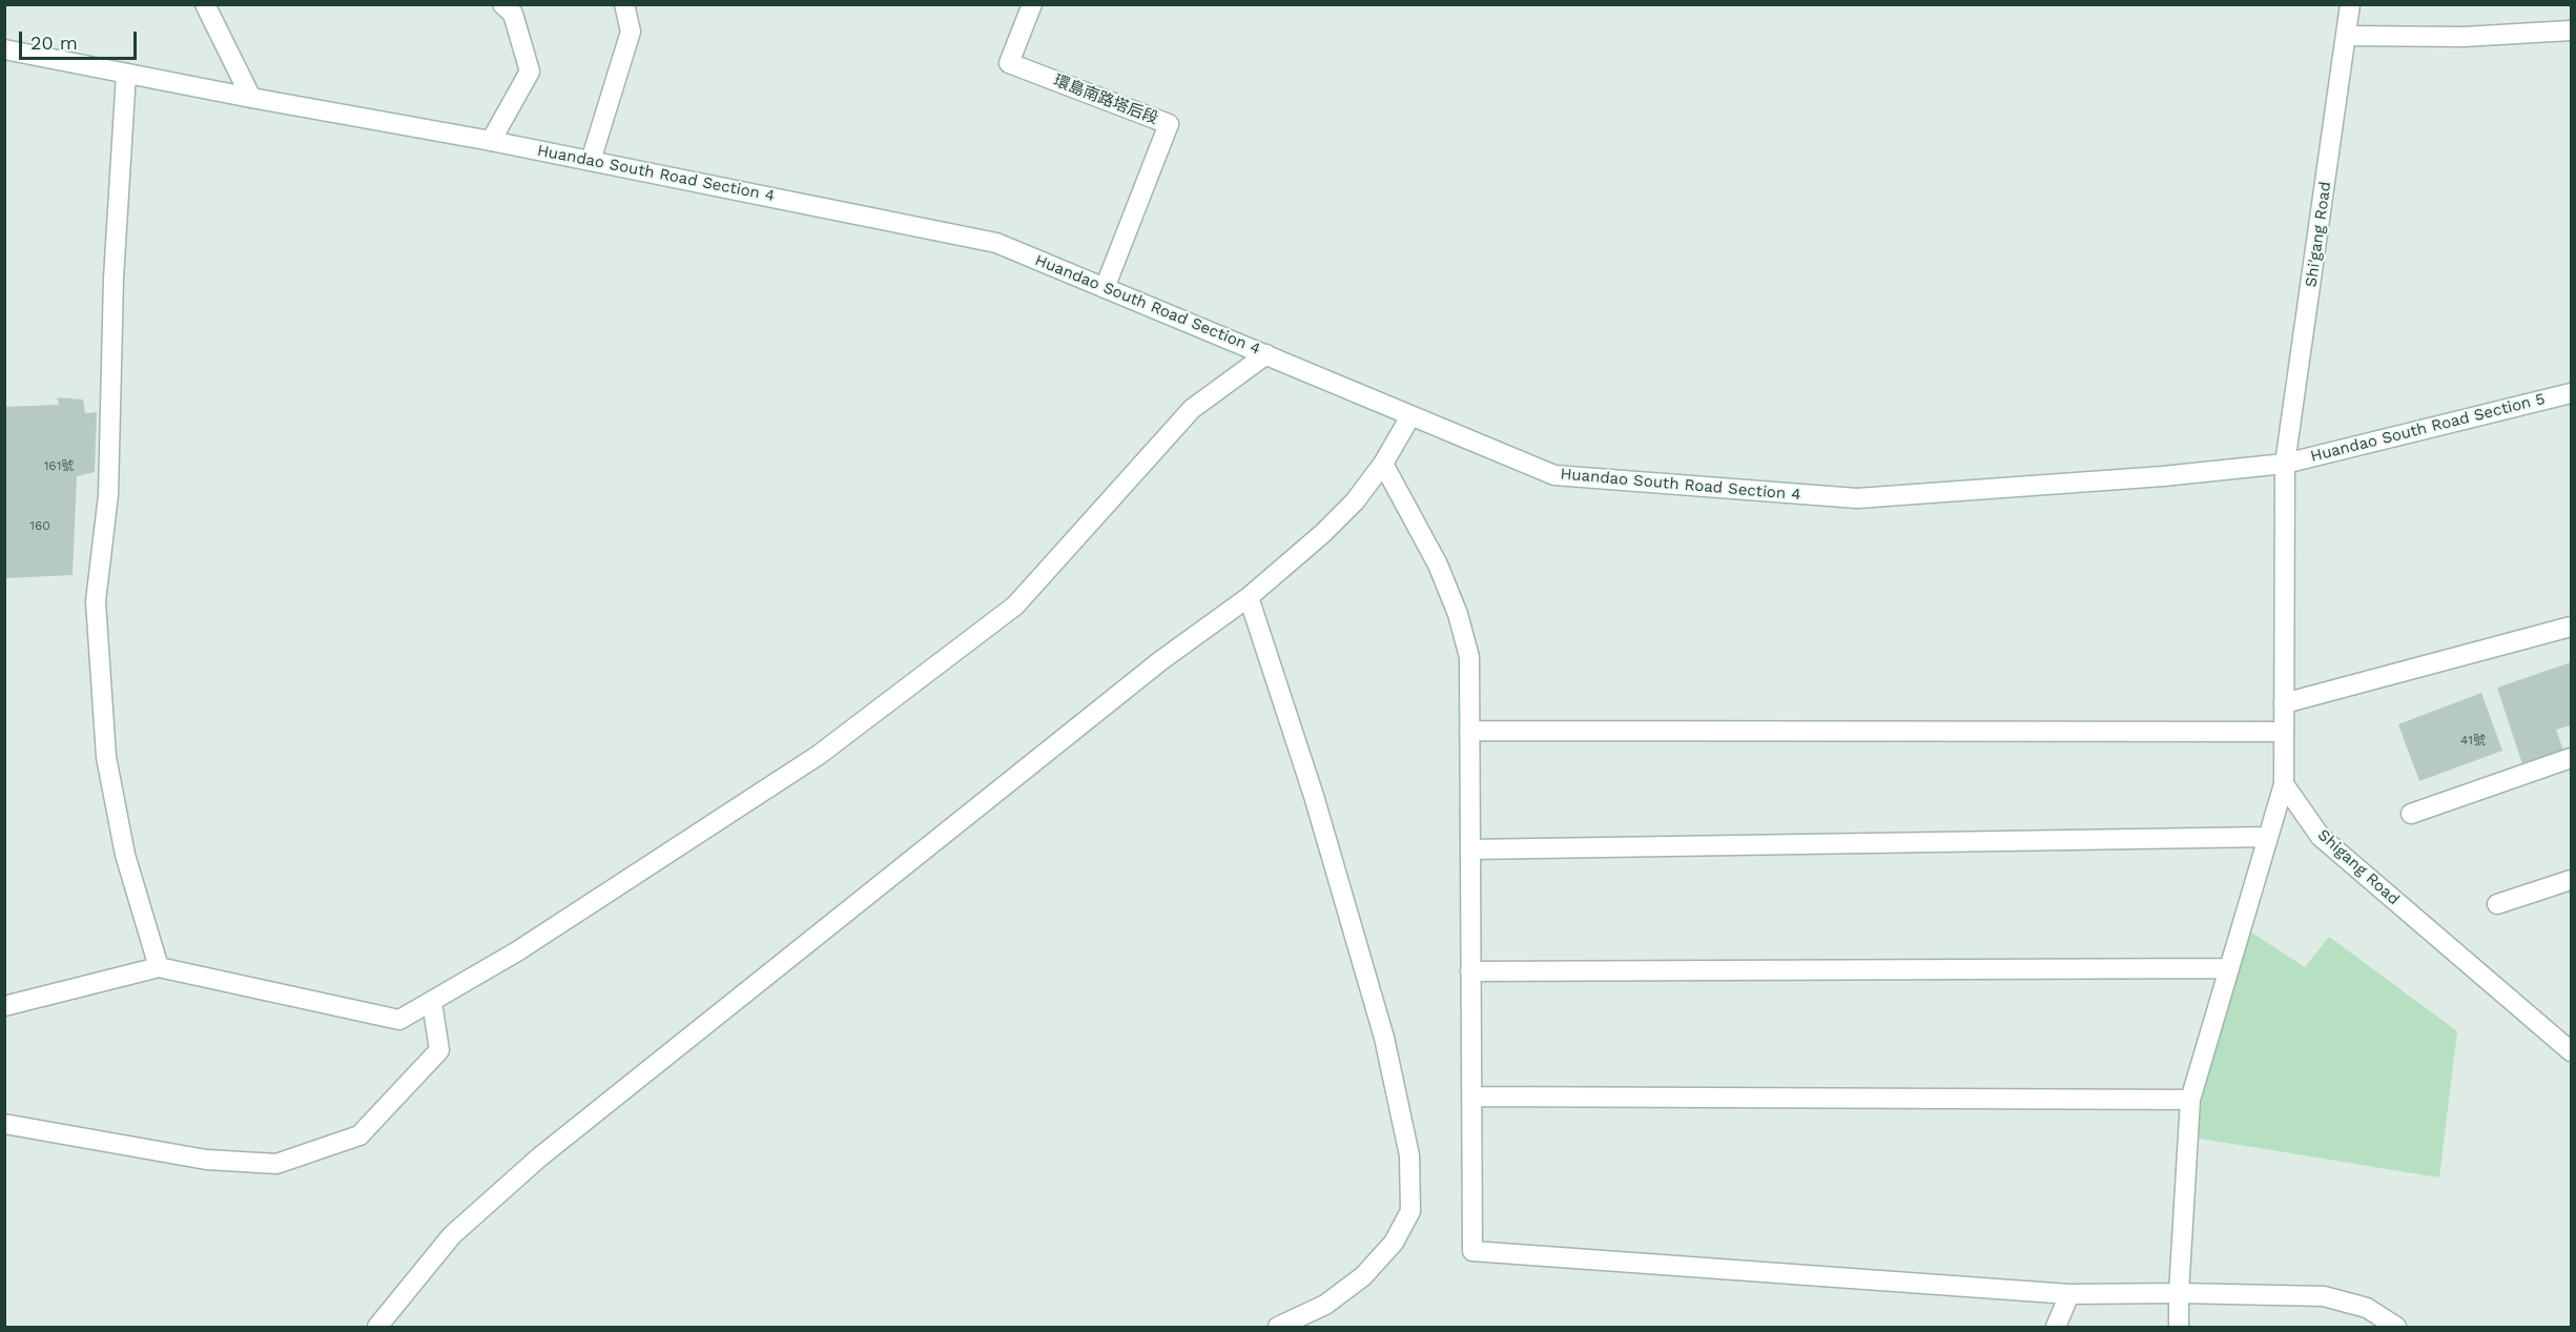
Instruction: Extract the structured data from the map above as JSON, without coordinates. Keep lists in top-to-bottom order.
{
  "streets": {
    "street": [
      "環島南路塔后段",
      "Huandao South Road Section 4",
      "Shi'gang Road",
      "Huandao South Road Section 5",
      "Shigang Road"
    ]
  },
  "crossings": [
    ["環島南路塔后段", "Huandao South Road Section 4"],
    ["Huandao South Road Section 4", "Shi'gang Road"],
    ["Huandao South Road Section 4", "Huandao South Road Section 5"],
    ["Shi'gang Road", "Huandao South Road Section 5"]
  ],
  "house_numbers": ["161號", "160", "41號"],
  "scale_bar": "20 m"
}
